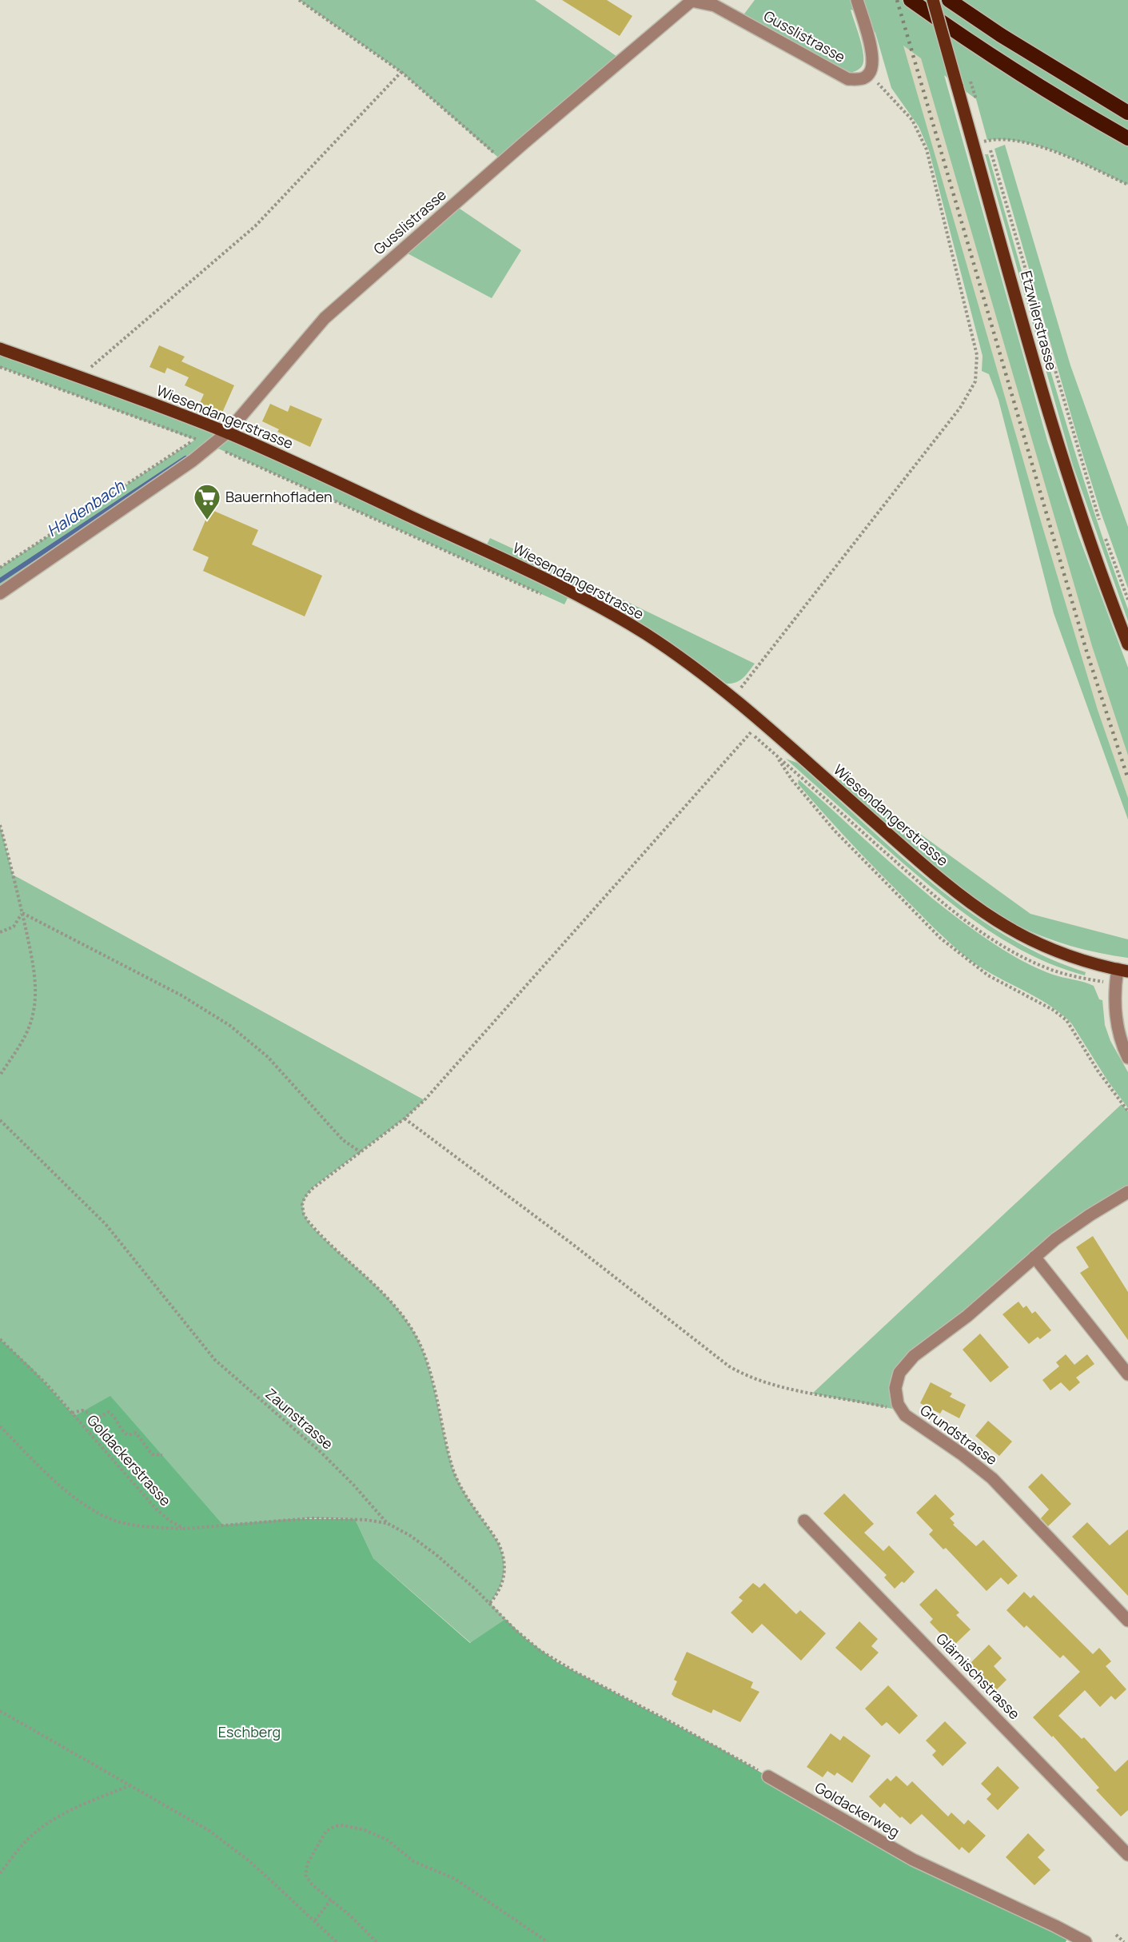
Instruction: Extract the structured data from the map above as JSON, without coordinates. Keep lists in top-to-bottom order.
{
  "streets": {
    "main road": ["Etzwilerstrasse", "Wiesendangerstrasse"],
    "street": [
      "Gusslistrasse",
      "Grundstrasse",
      "Glärnischstrasse",
      "Goldackerweg"
    ],
    "path": ["Zaunstrasse", "Goldackerstrasse"]
  },
  "crossings": [
    ["Gusslistrasse", "Wiesendangerstrasse"],
    ["Zaunstrasse", "Goldackerweg"]
  ],
  "water": ["Haldenbach"],
  "parks": ["Eschberg"],
  "places": {
    "supermarket": ["Bauernhofladen"]
  }
}
